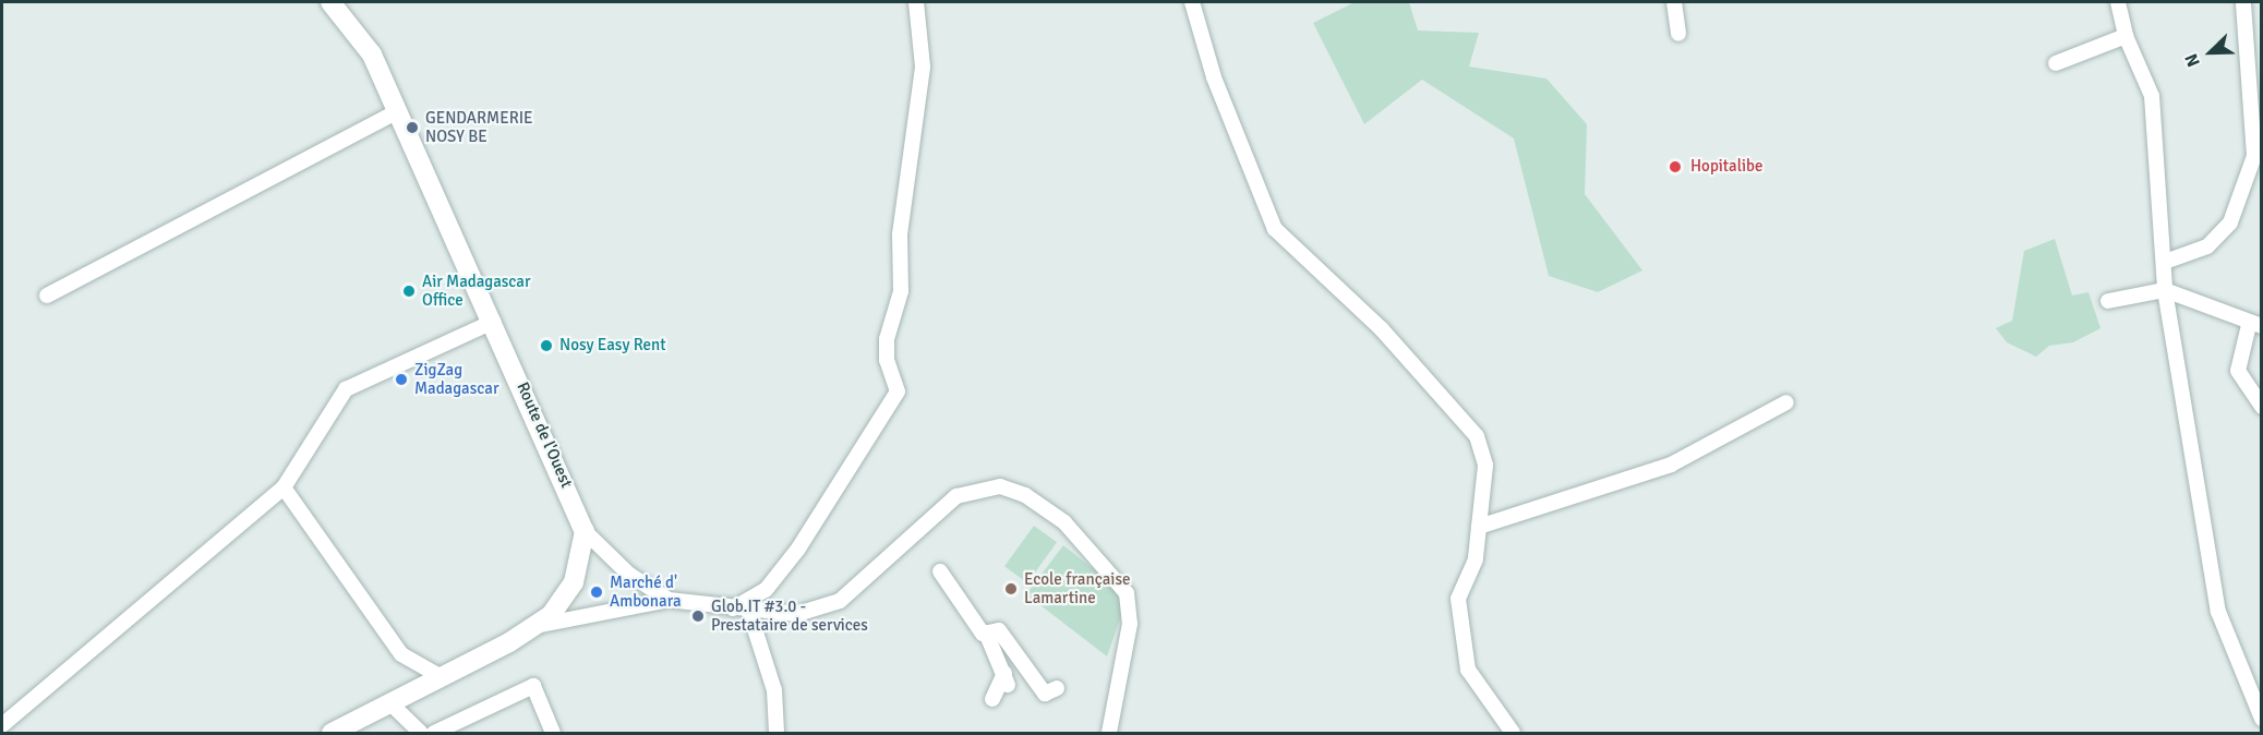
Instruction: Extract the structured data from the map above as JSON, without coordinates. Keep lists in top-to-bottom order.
{
  "streets": {
    "main road": ["Route de l'Ouest"]
  },
  "places": [
    "GENDARMERIE NOSY BE",
    "Hopitalibe",
    "Air Madagascar Office",
    "Nosy Easy Rent",
    "ZigZag Madagascar",
    "Ecole française Lamartine",
    "Marché d' Ambonara",
    "Glob.IT #3.0 - Prestataire de services"
  ],
  "north": "bottom left"
}
